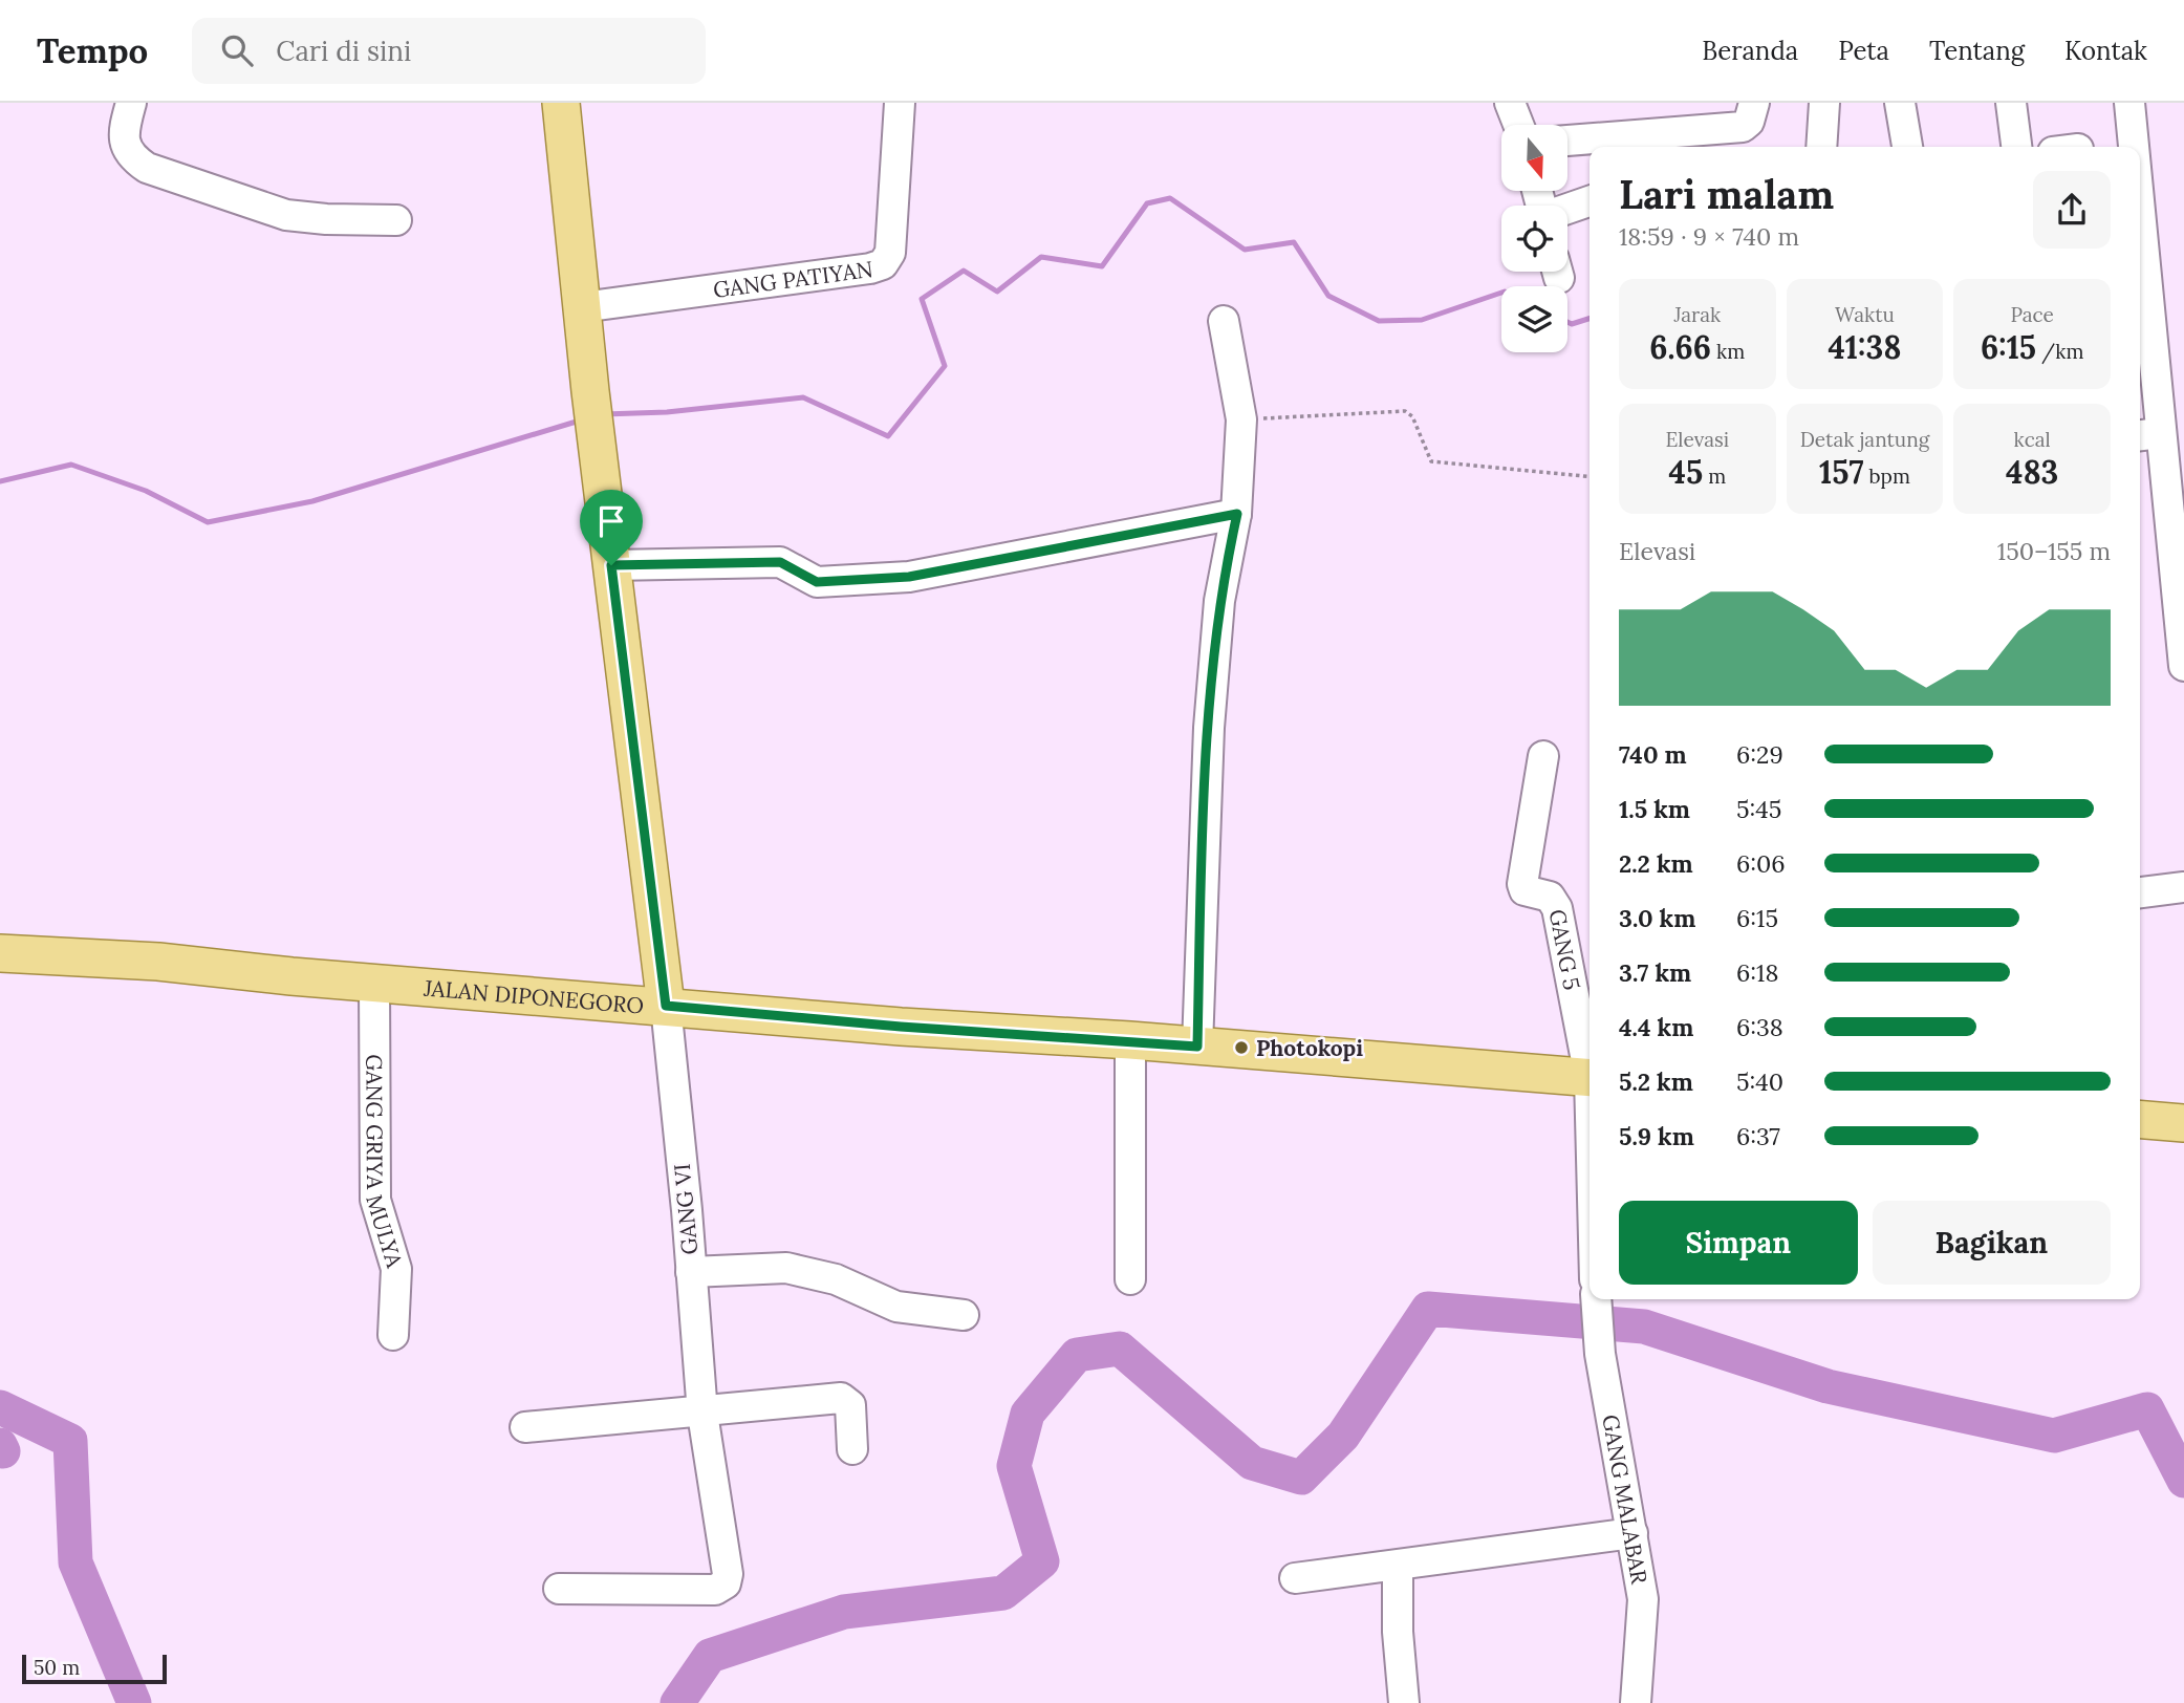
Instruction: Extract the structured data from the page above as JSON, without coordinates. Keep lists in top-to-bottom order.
{
  "streets": {
    "main road": ["JALAN DIPONEGORO"],
    "street": [
      "GANG PATIYAN",
      "GANG 5",
      "GANG GRIYA MULYA",
      "GANG VI",
      "GANG MALABAR"
    ]
  },
  "crossings": [
    ["JALAN DIPONEGORO", "GANG GRIYA MULYA"],
    ["JALAN DIPONEGORO", "GANG VI"]
  ],
  "places": ["Photokopi"],
  "scale_bar": "50 m",
  "north": "bottom",
  "page": {
    "header": "Tempo",
    "search": "Cari di sini",
    "nav": [
      "Beranda",
      "Peta",
      "Tentang",
      "Kontak"
    ],
    "heading": ["Lari malam", "18:59 · 9 × 740 m"],
    "stats": [
      ["Jarak", "6.66 km"],
      ["Waktu", "41:38"],
      ["Pace", "6:15 /km"],
      ["Elevasi", "45 m"],
      ["Detak jantung", "157 bpm"],
      ["kcal", "483"]
    ],
    "chart": ["Elevasi", "150–155 m"],
    "list": [
      {
        "name": "740 m",
        "note": "6:29"
      },
      {
        "name": "1.5 km",
        "note": "5:45"
      },
      {
        "name": "2.2 km",
        "note": "6:06"
      },
      {
        "name": "3.0 km",
        "note": "6:15"
      },
      {
        "name": "3.7 km",
        "note": "6:18"
      },
      {
        "name": "4.4 km",
        "note": "6:38"
      },
      {
        "name": "5.2 km",
        "note": "5:40"
      },
      {
        "name": "5.9 km",
        "note": "6:37"
      }
    ],
    "buttons": ["Simpan", "Bagikan"],
    "scale": "50 m"
  }
}
